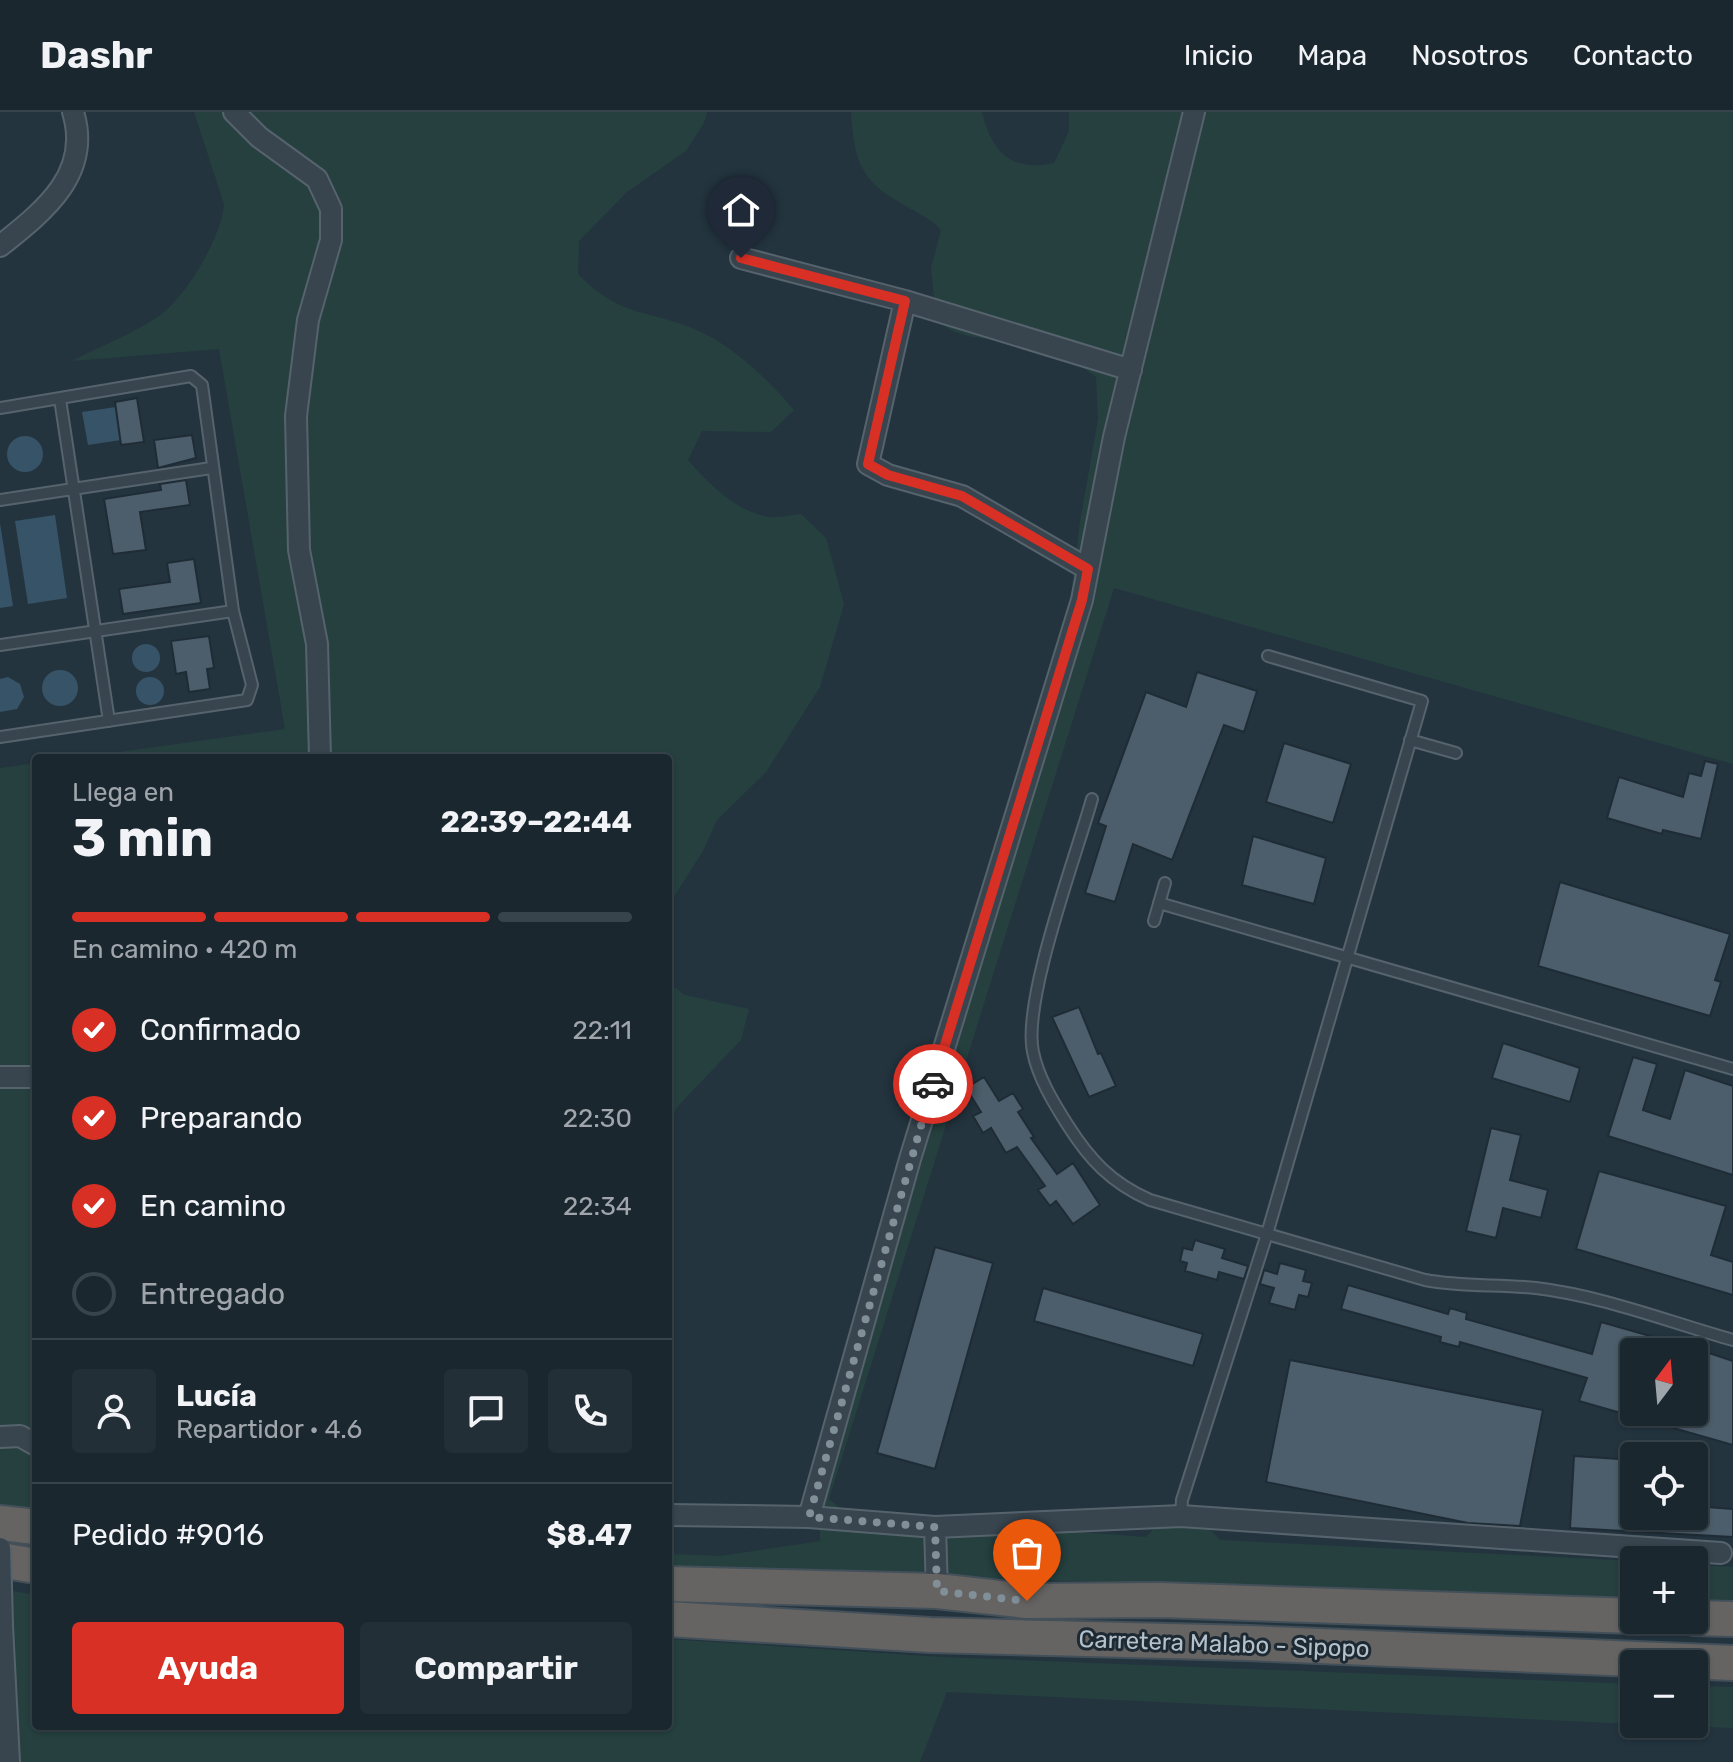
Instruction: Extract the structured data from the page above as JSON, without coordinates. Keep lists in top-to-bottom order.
{
  "streets": {
    "highway": ["Carretera Malabo - Sipopo"]
  },
  "north": "top",
  "page": {
    "header": "Dashr",
    "nav": [
      "Inicio",
      "Mapa",
      "Nosotros",
      "Contacto"
    ],
    "heading": ["3 min", "Llega en", "22:39–22:44"],
    "panel": [
      "Lucía",
      "Repartidor · 4.6",
      "Pedido #9016",
      "$8.47"
    ],
    "bar": "En camino · 420 m",
    "list": [
      ["Confirmado", "22:11"],
      ["Preparando", "22:30"],
      ["En camino", "22:34"],
      "Entregado"
    ],
    "map_buttons": ["+", "−"],
    "buttons": ["Ayuda", "Compartir"]
  }
}
